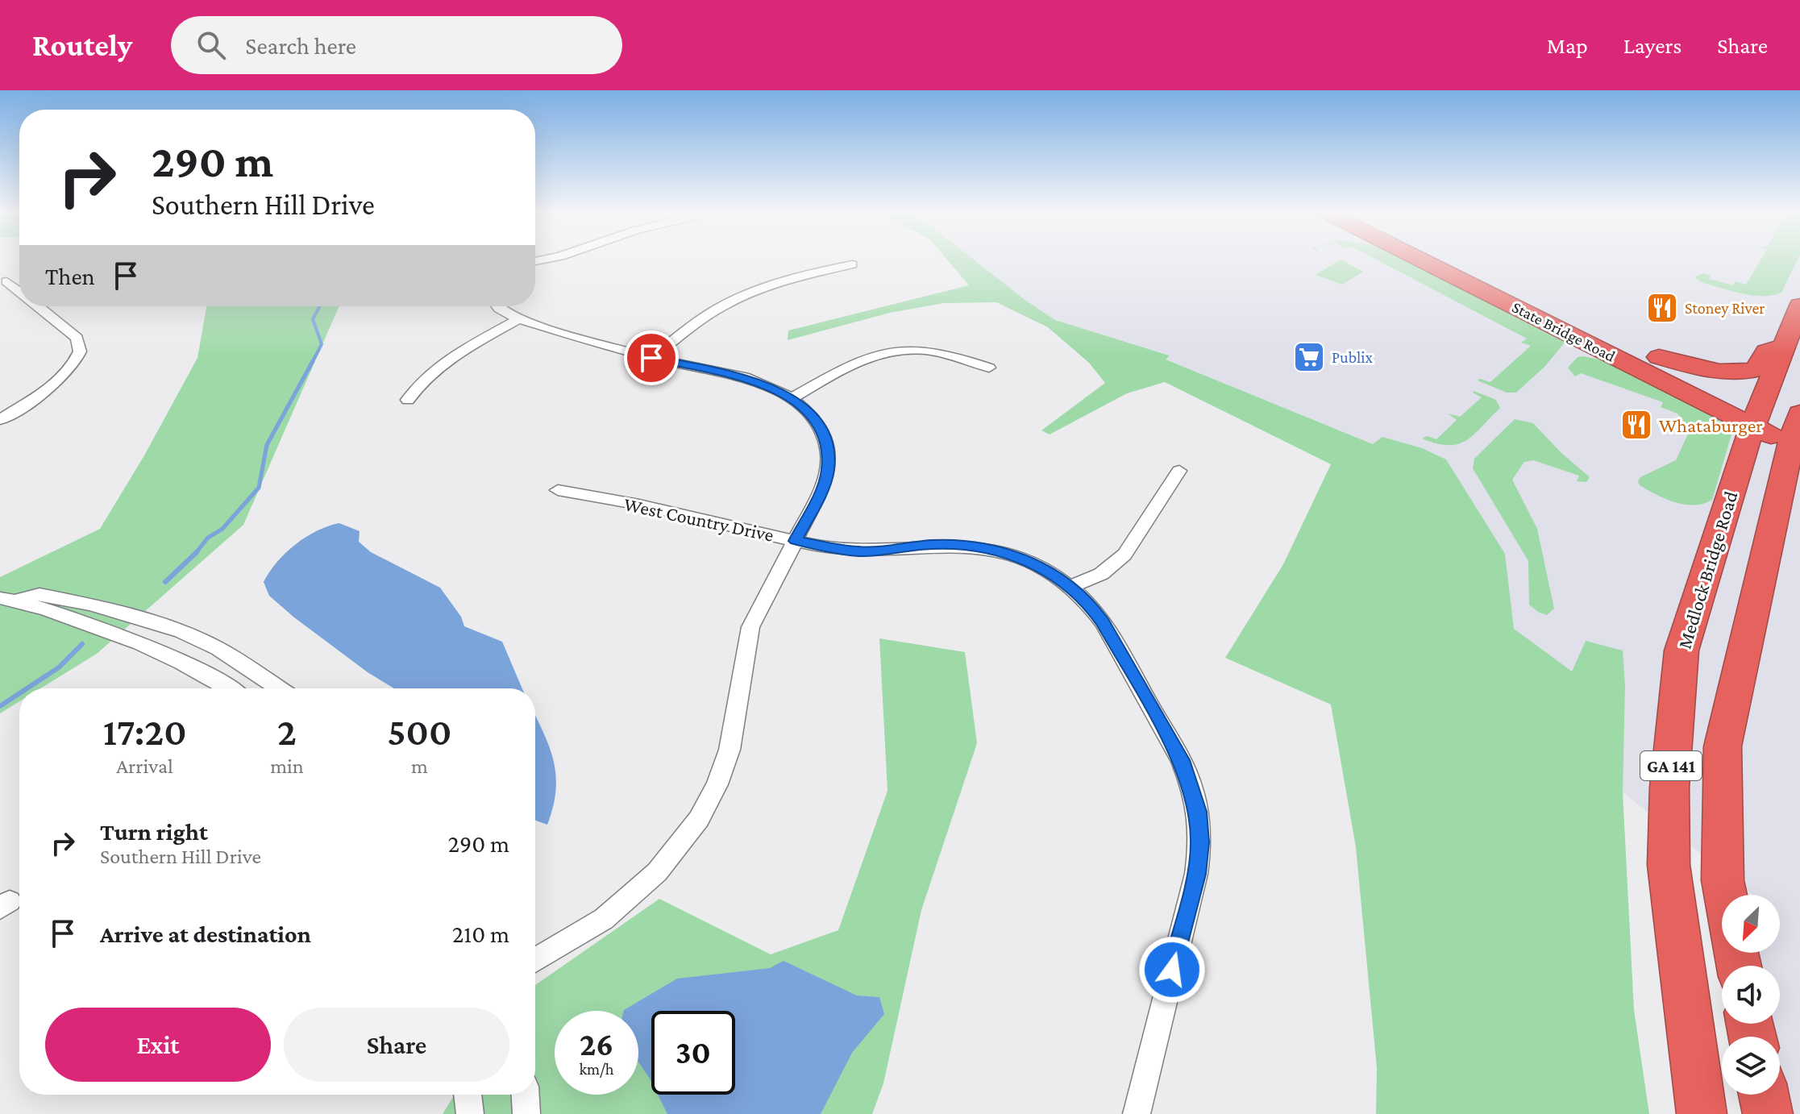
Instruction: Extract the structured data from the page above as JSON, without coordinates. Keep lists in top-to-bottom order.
{
  "streets": {
    "highway": ["State Bridge Road", "Medlock Bridge Road", "GA 141"],
    "street": ["West Country Drive"]
  },
  "crossings": [
    ["State Bridge Road", "Medlock Bridge Road"],
    ["State Bridge Road", "GA 141"]
  ],
  "places": {
    "restaurant": ["Stoney River", "Whataburger"],
    "supermarket": ["Publix"]
  },
  "north": "bottom left",
  "page": {
    "header": "Routely",
    "search": "Search here",
    "nav": ["Map", "Layers", "Share"],
    "turn": ["290 m", "Southern Hill Drive"],
    "then": "Then",
    "eta": [
      "17:20",
      "Arrival",
      "2",
      "min",
      "500",
      "m"
    ],
    "list": [
      {
        "name": "Turn right",
        "note": "Southern Hill Drive",
        "value": "290 m"
      },
      {
        "name": "Arrive at destination",
        "value": "210 m"
      }
    ],
    "buttons": ["Exit", "Share"],
    "speed": "26 km/h",
    "limit": "30"
  }
}
